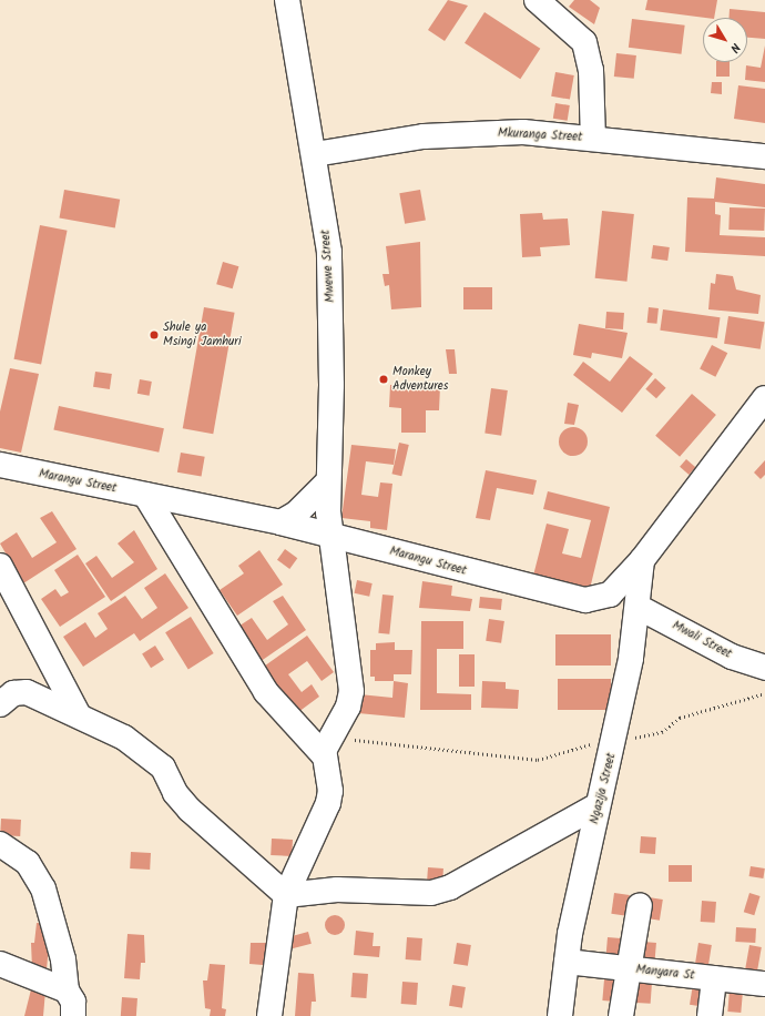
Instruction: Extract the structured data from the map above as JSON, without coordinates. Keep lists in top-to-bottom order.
{
  "streets": {
    "street": [
      "Mkuranga Street",
      "Mwewe Street",
      "Marangu Street",
      "Mwali Street",
      "Ngazija Street",
      "Manyara St"
    ]
  },
  "crossings": [
    ["Mkuranga Street", "Mwewe Street"],
    ["Mwewe Street", "Marangu Street"],
    ["Marangu Street", "Ngazija Street"],
    ["Mwali Street", "Ngazija Street"],
    ["Ngazija Street", "Manyara St"]
  ],
  "places": ["Shule ya Msingi Jamhuri", "Monkey Adventures"],
  "north": "bottom right"
}
